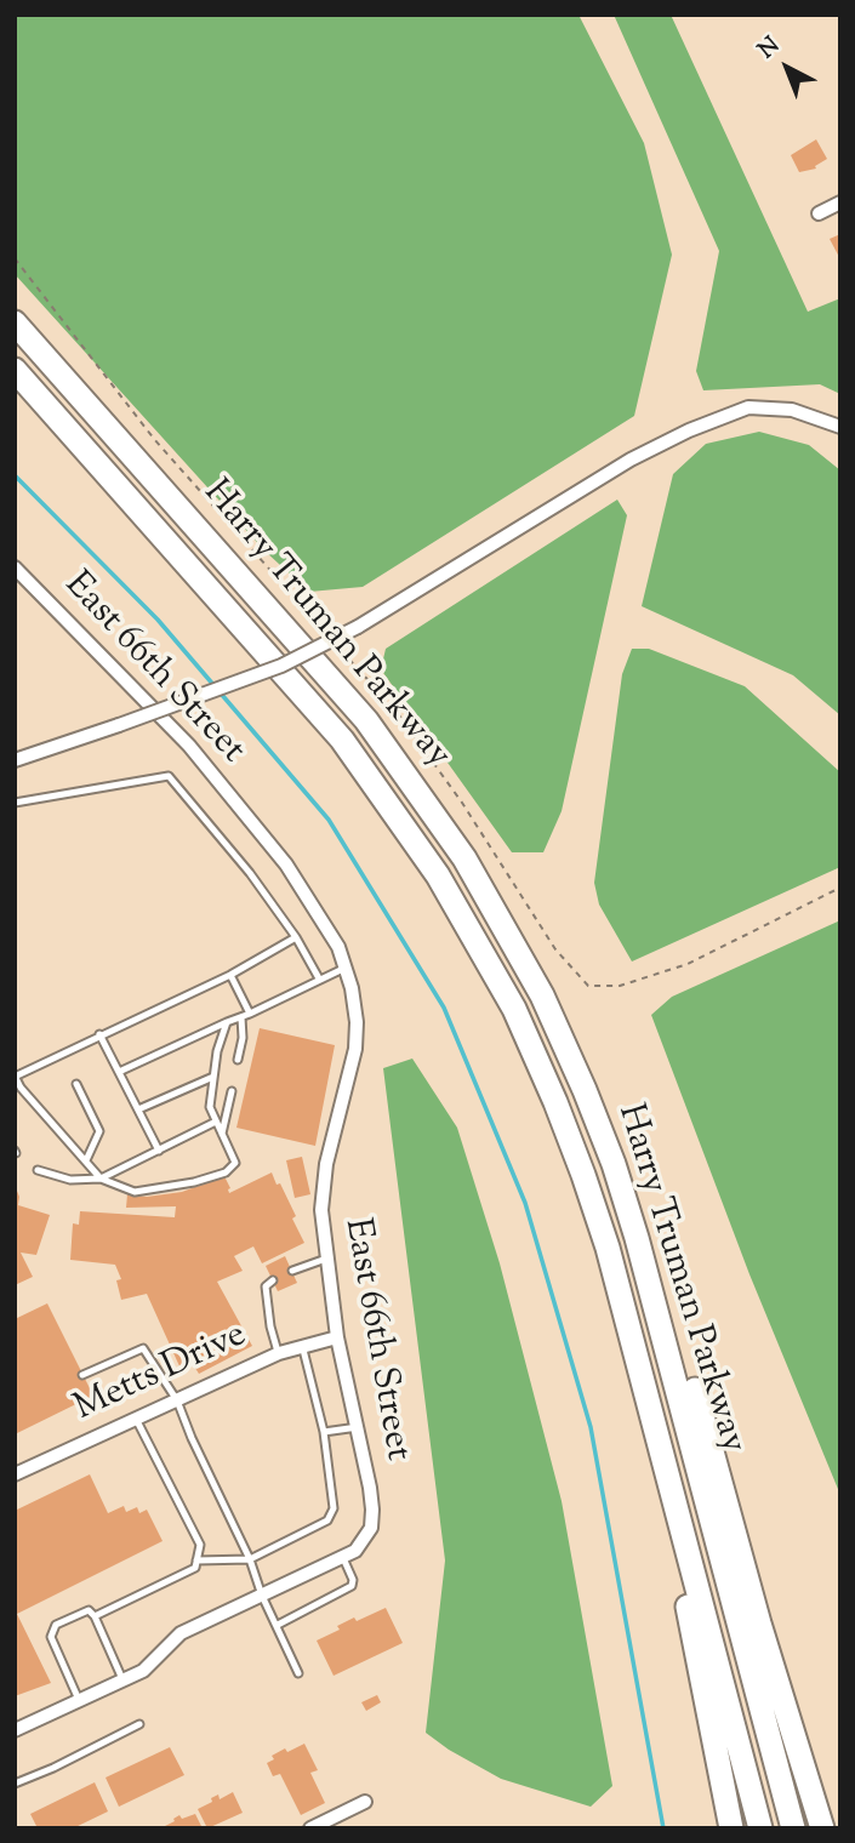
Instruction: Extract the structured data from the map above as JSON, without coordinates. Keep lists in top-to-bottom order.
{
  "streets": {
    "highway": ["Harry Truman Parkway"],
    "street": ["East 66th Street", "Metts Drive"]
  },
  "crossings": [
    ["East 66th Street", "Metts Drive"]
  ],
  "north": "top left"
}
